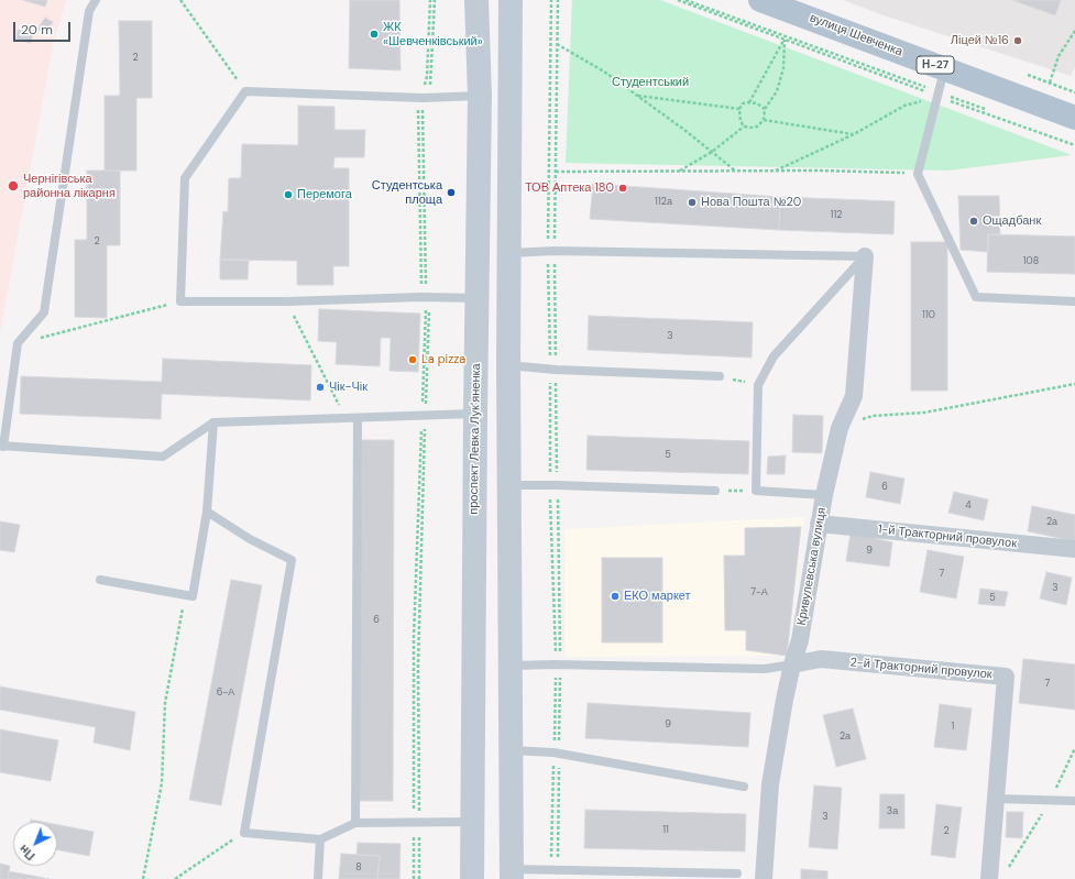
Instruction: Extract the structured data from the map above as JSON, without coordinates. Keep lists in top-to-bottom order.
{
  "streets": {
    "main road": ["вулиця Шевченка", "Н-27", "проспект Левка Лукʼяненка"],
    "street": ["1-й Тракторний провулок", "Кривулевська вулиця", "2-й Тракторний провулок"]
  },
  "crossings": [
    ["1-й Тракторний провулок", "Кривулевська вулиця"],
    ["Кривулевська вулиця", "2-й Тракторний провулок"]
  ],
  "parks": ["Студентський"],
  "places": [
    "ЖК «Шевченківський»",
    "Ліцей №16",
    "Чернігівська районна лікарня",
    "ТОВ Аптека 180",
    "Студентська площа",
    "Перемога",
    "Нова Пошта №20",
    "Ощадбанк",
    "La pizza",
    "Чік-Чік",
    "ЕКО маркет"
  ],
  "house_numbers": [
    "2",
    "112а",
    "112",
    "2",
    "108",
    "110",
    "3",
    "5",
    "6",
    "4",
    "2а",
    "9",
    "7",
    "3",
    "7-А",
    "5",
    "6",
    "7",
    "6-А",
    "9",
    "1",
    "2а",
    "3а",
    "3",
    "11",
    "2",
    "8"
  ],
  "scale_bar": "20 m",
  "north": "bottom left"
}
